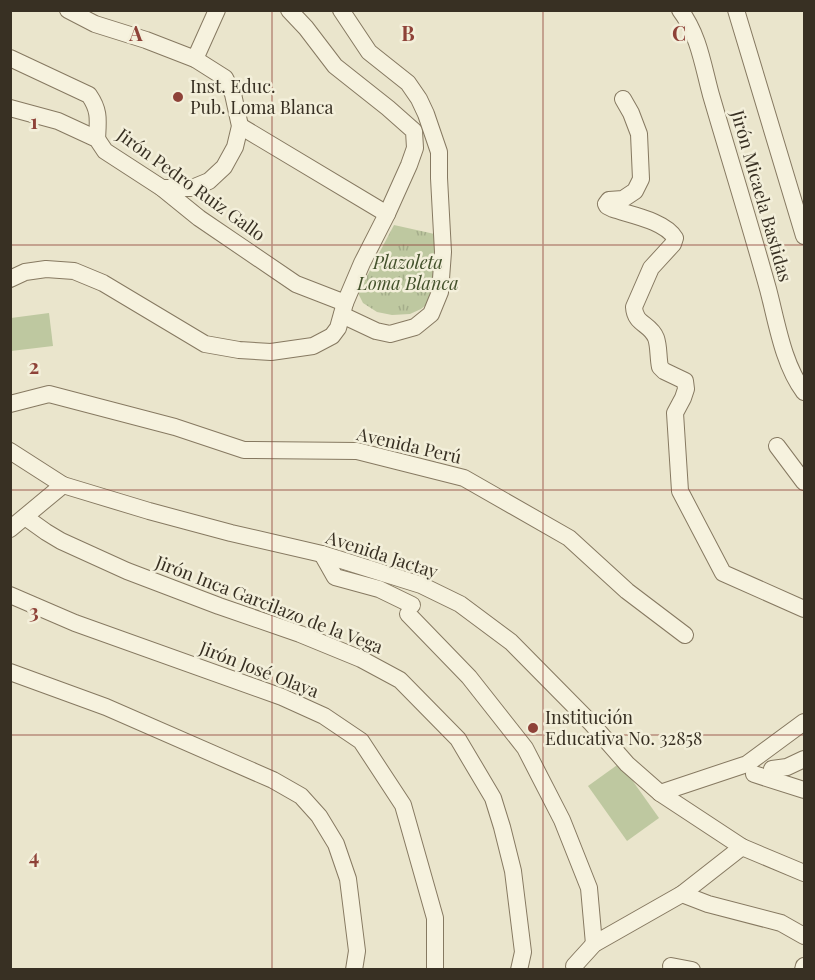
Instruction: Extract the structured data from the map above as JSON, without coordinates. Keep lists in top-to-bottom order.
{
  "streets": {
    "street": [
      "Jirón Pedro Ruiz Gallo",
      "Jirón Micaela Bastidas",
      "Avenida Perú",
      "Avenida Jactay",
      "Jirón Inca Garcilazo de la Vega",
      "Jirón José Olaya"
    ]
  },
  "parks": ["Plazoleta Loma Blanca"],
  "places": ["Inst. Educ. Pub. Loma Blanca", "Institución Educativa No. 32858"],
  "grid": {
    "columns": ["A", "B", "C"],
    "rows": [
      "1",
      "2",
      "3",
      "4"
    ]
  }
}
